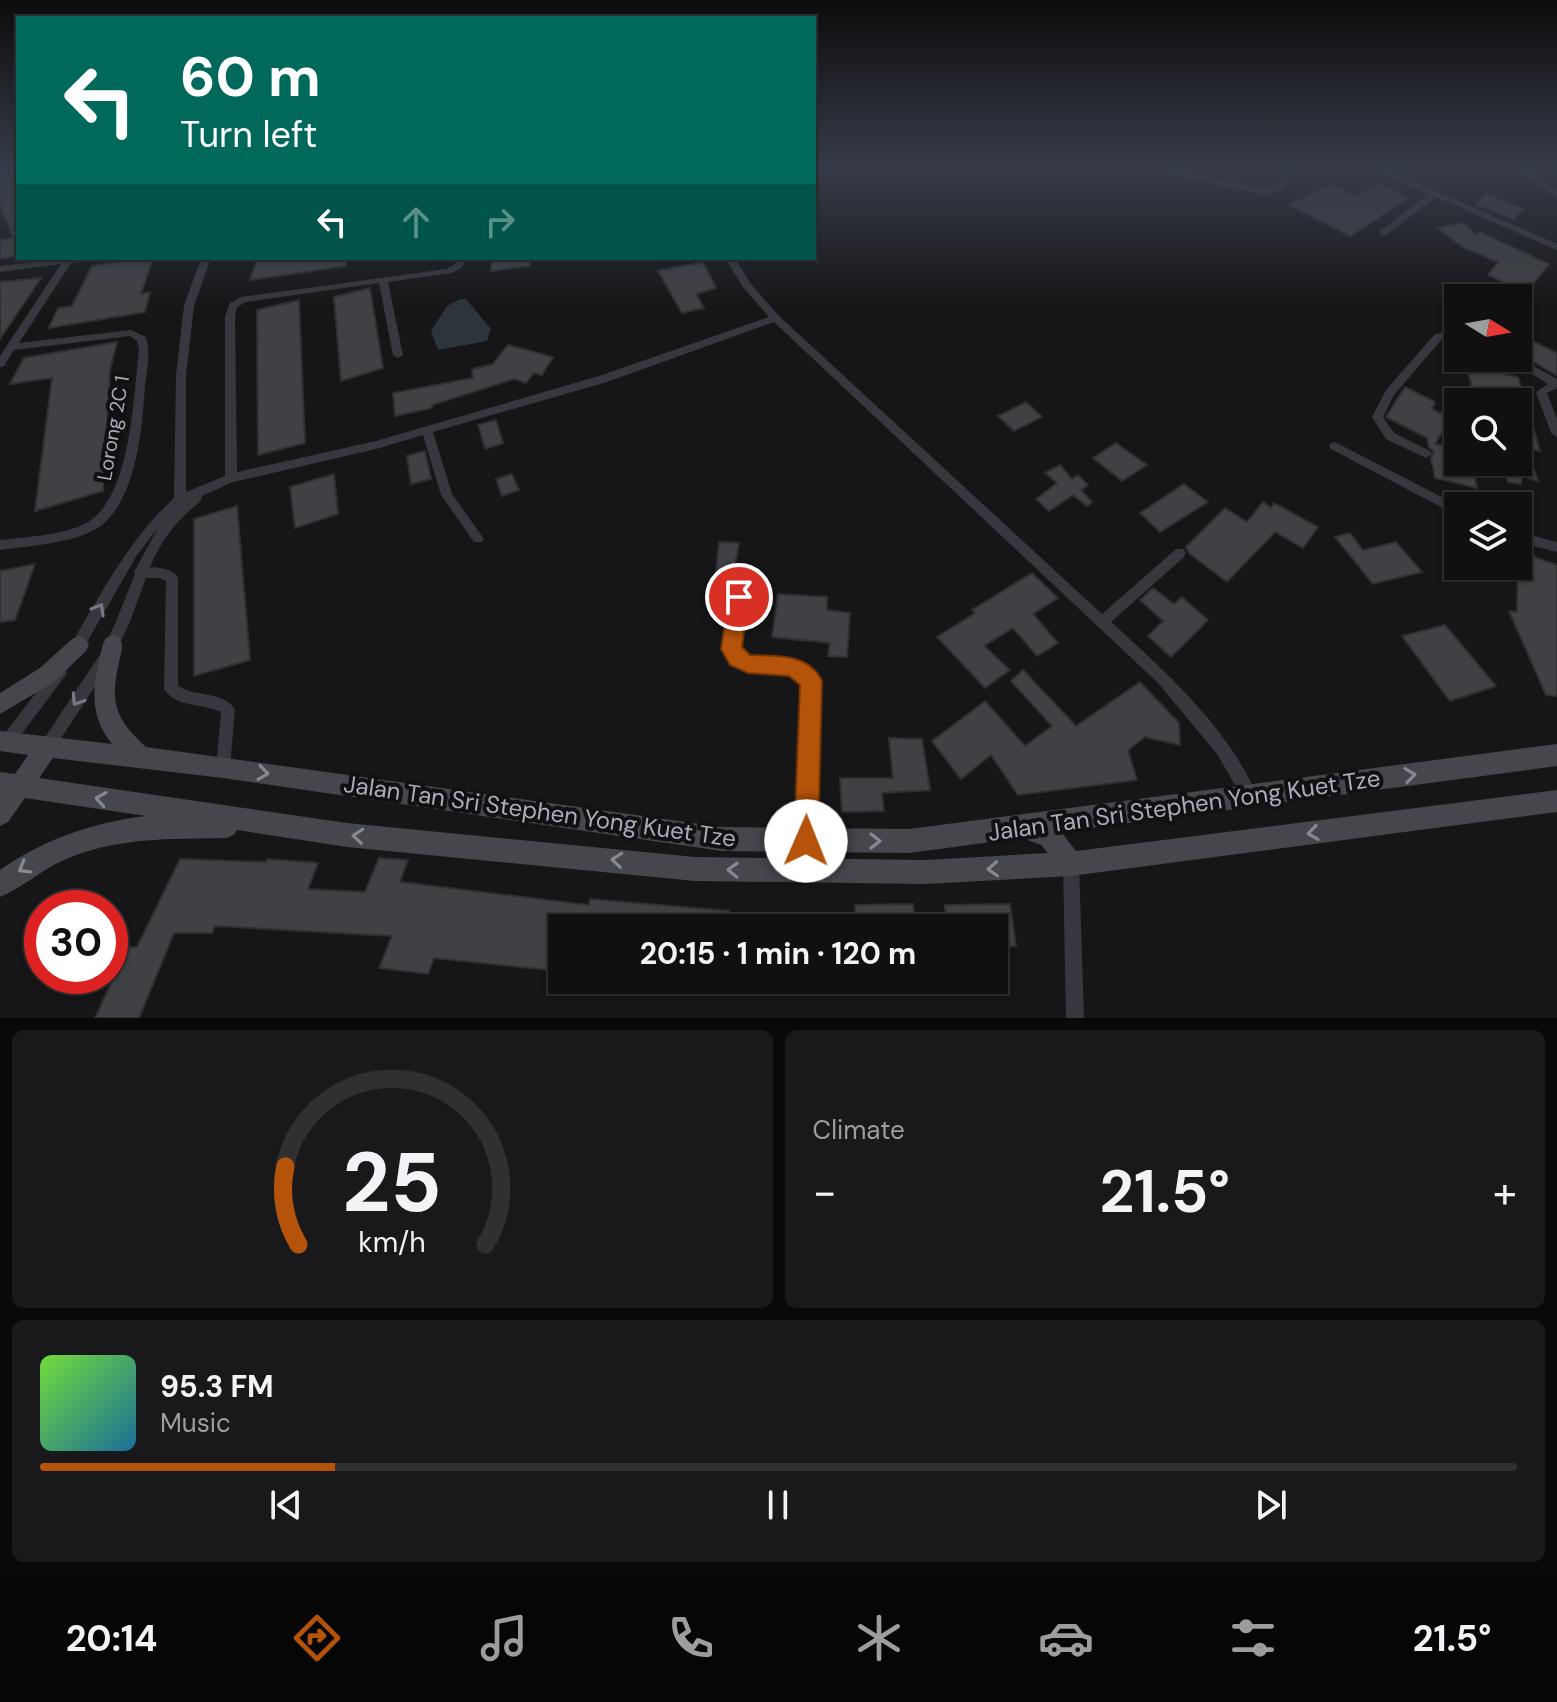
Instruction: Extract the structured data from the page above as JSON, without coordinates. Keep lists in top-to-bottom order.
{
  "streets": {
    "main road": ["Jalan Tan Sri Stephen Yong Kuet Tze"],
    "street": ["Lorong 2C 1"]
  },
  "north": "right",
  "page": {
    "turn": ["60 m", "Turn left"],
    "limit": "30",
    "trip": "20:15 · 1 min · 120 m",
    "tile": "Climate",
    "heat": ["−", "21.5°", "+"],
    "song": ["95.3 FM", "Music"],
    "tabs": ["20:14", "21.5°"],
    "gauge": ["25", "km/h"]
  }
}
